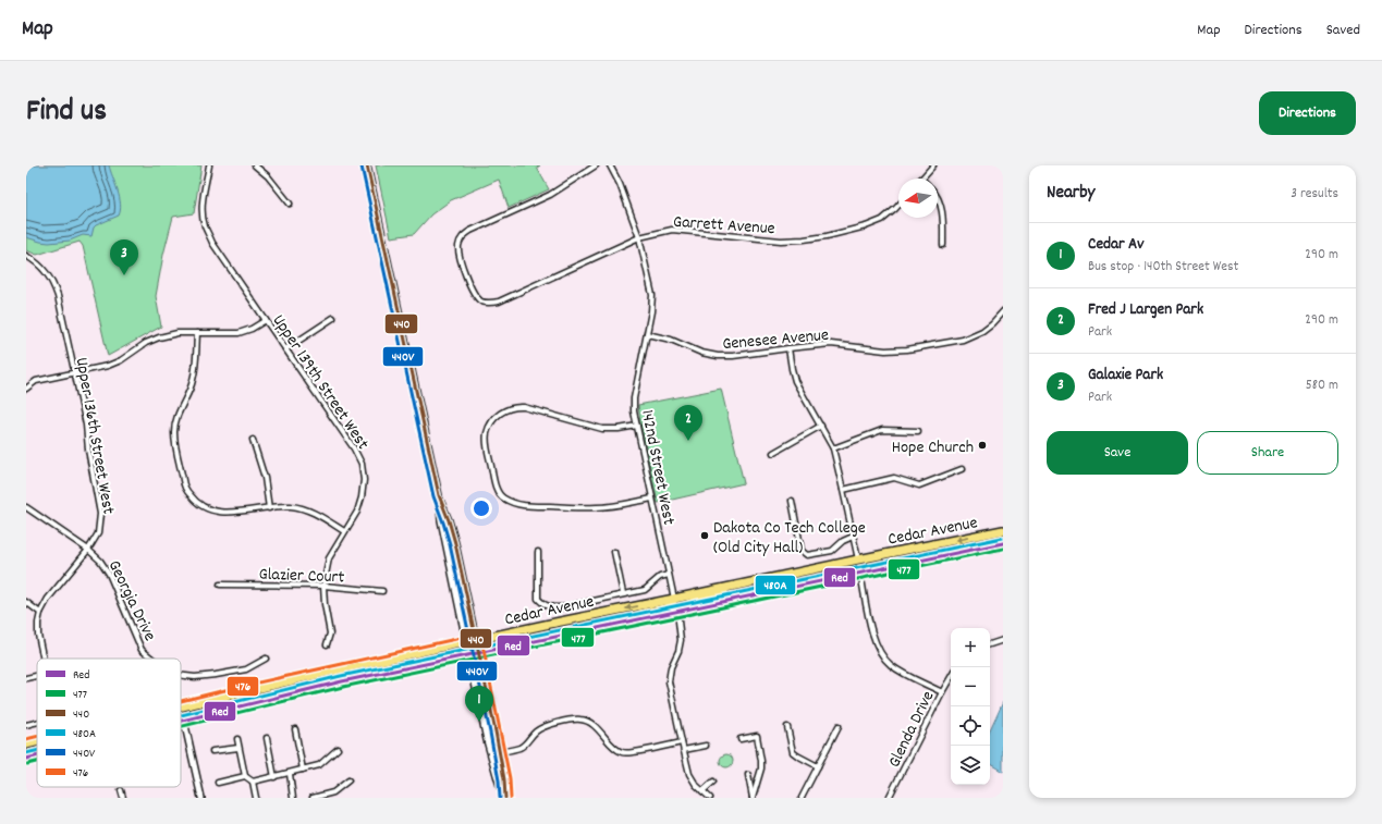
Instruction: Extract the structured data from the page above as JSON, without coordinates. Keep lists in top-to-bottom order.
{
  "streets": {
    "highway": ["Cedar Avenue"],
    "street": [
      "Garrett Avenue",
      "Genesee Avenue",
      "Upper 139th Street West",
      "Upper 136th Street West",
      "142nd Street West",
      "Glazier Court",
      "Georgia Drive",
      "Glenda Drive"
    ]
  },
  "crossings": [
    ["Garrett Avenue", "142nd Street West"],
    ["Genesee Avenue", "142nd Street West"],
    ["Upper 139th Street West", "Glazier Court"],
    ["Upper 136th Street West", "Georgia Drive"],
    ["142nd Street West", "Cedar Avenue"]
  ],
  "places": ["Hope Church", "Dakota Co Tech College (Old City Hall)"],
  "lines": [
    "transit line 440",
    "transit line 440V",
    "transit line 480A",
    "transit line Red",
    "transit line 477",
    "transit line 476"
  ],
  "legend": [
    "Red",
    "477",
    "440",
    "480A",
    "440V",
    "476"
  ],
  "north": "left",
  "page": {
    "header": "Map",
    "nav": ["Map", "Directions", "Saved"],
    "title": "Find us",
    "buttons": [
      "Directions",
      ["Save", "Share"]
    ],
    "heading": ["Nearby", "3 results"],
    "list": [
      {
        "mark": "1",
        "name": "Cedar Av",
        "note": "Bus stop · 140th Street West",
        "value": "290 m"
      },
      {
        "mark": "2",
        "name": "Fred J Largen Park",
        "note": "Park",
        "value": "290 m"
      },
      {
        "mark": "3",
        "name": "Galaxie Park",
        "note": "Park",
        "value": "580 m"
      }
    ],
    "pins": ["3", "2", "1"],
    "map_buttons": ["+", "−"]
  }
}
